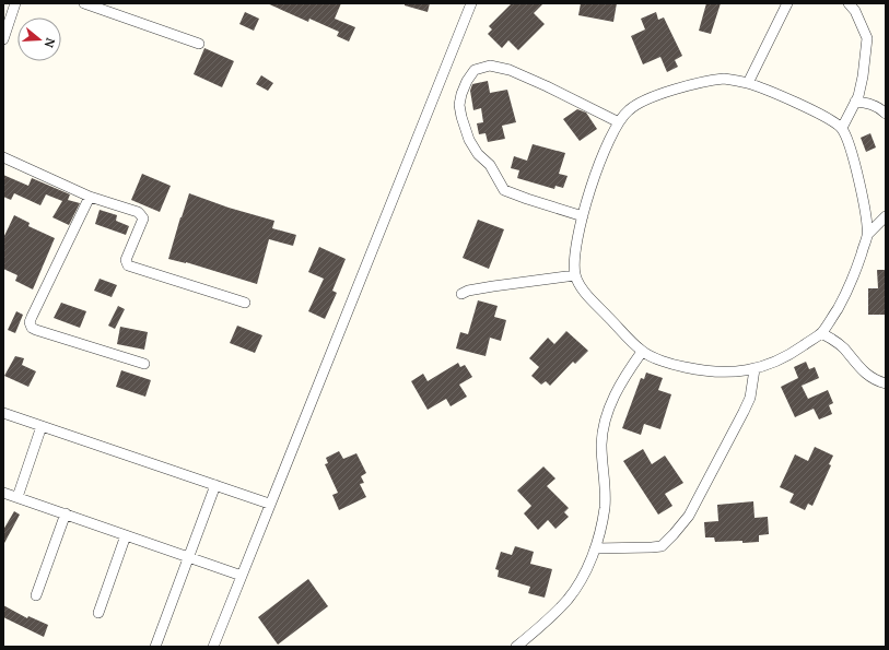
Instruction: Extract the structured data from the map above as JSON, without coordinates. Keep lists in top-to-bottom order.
{
  "north": "right"
}
